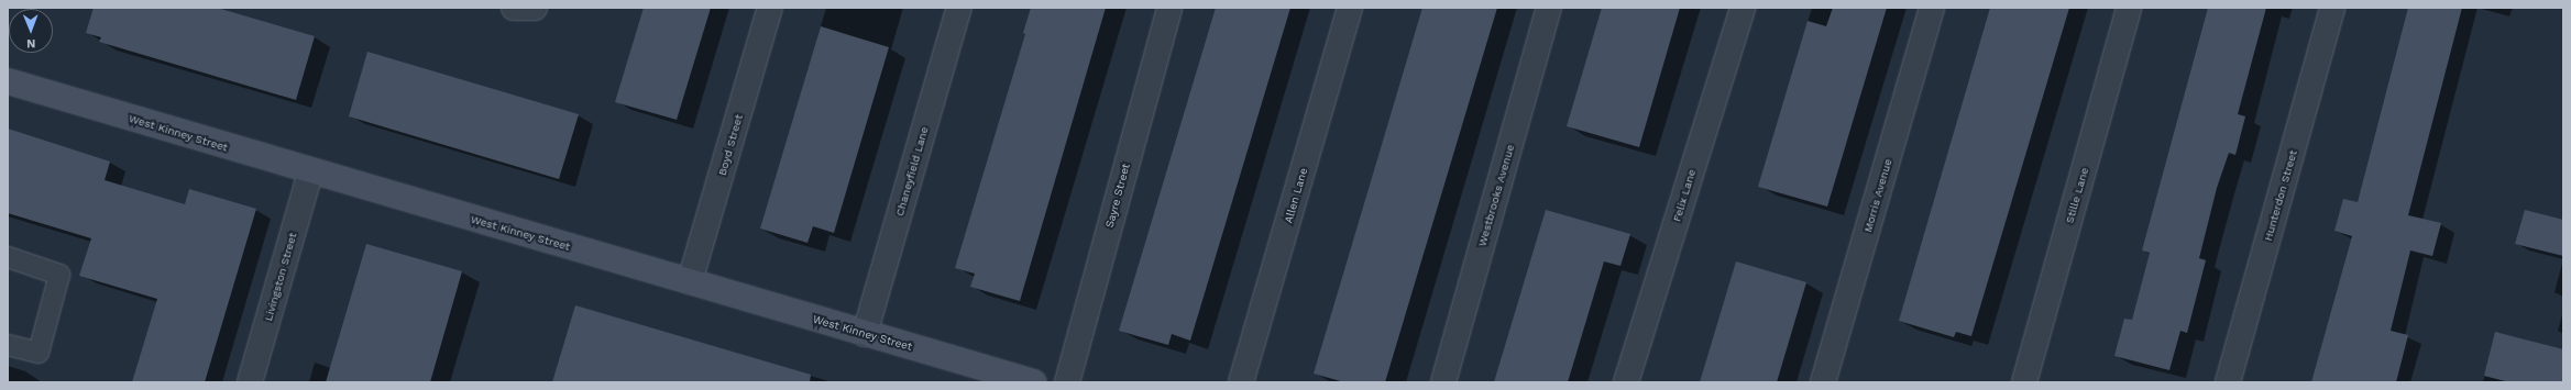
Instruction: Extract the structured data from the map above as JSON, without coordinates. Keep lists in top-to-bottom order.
{
  "streets": {
    "street": [
      "West Kinney Street",
      "Boyd Street",
      "Chaneyfield Lane",
      "Sayre Street",
      "Allen Lane",
      "Westbrooks Avenue",
      "Felix Lane",
      "Morris Avenue",
      "Stille Lane",
      "Hunterdon Street",
      "Livingston Street"
    ]
  },
  "crossings": [
    ["West Kinney Street", "Boyd Street"],
    ["West Kinney Street", "Chaneyfield Lane"],
    ["West Kinney Street", "Livingston Street"]
  ],
  "north": "bottom"
}
